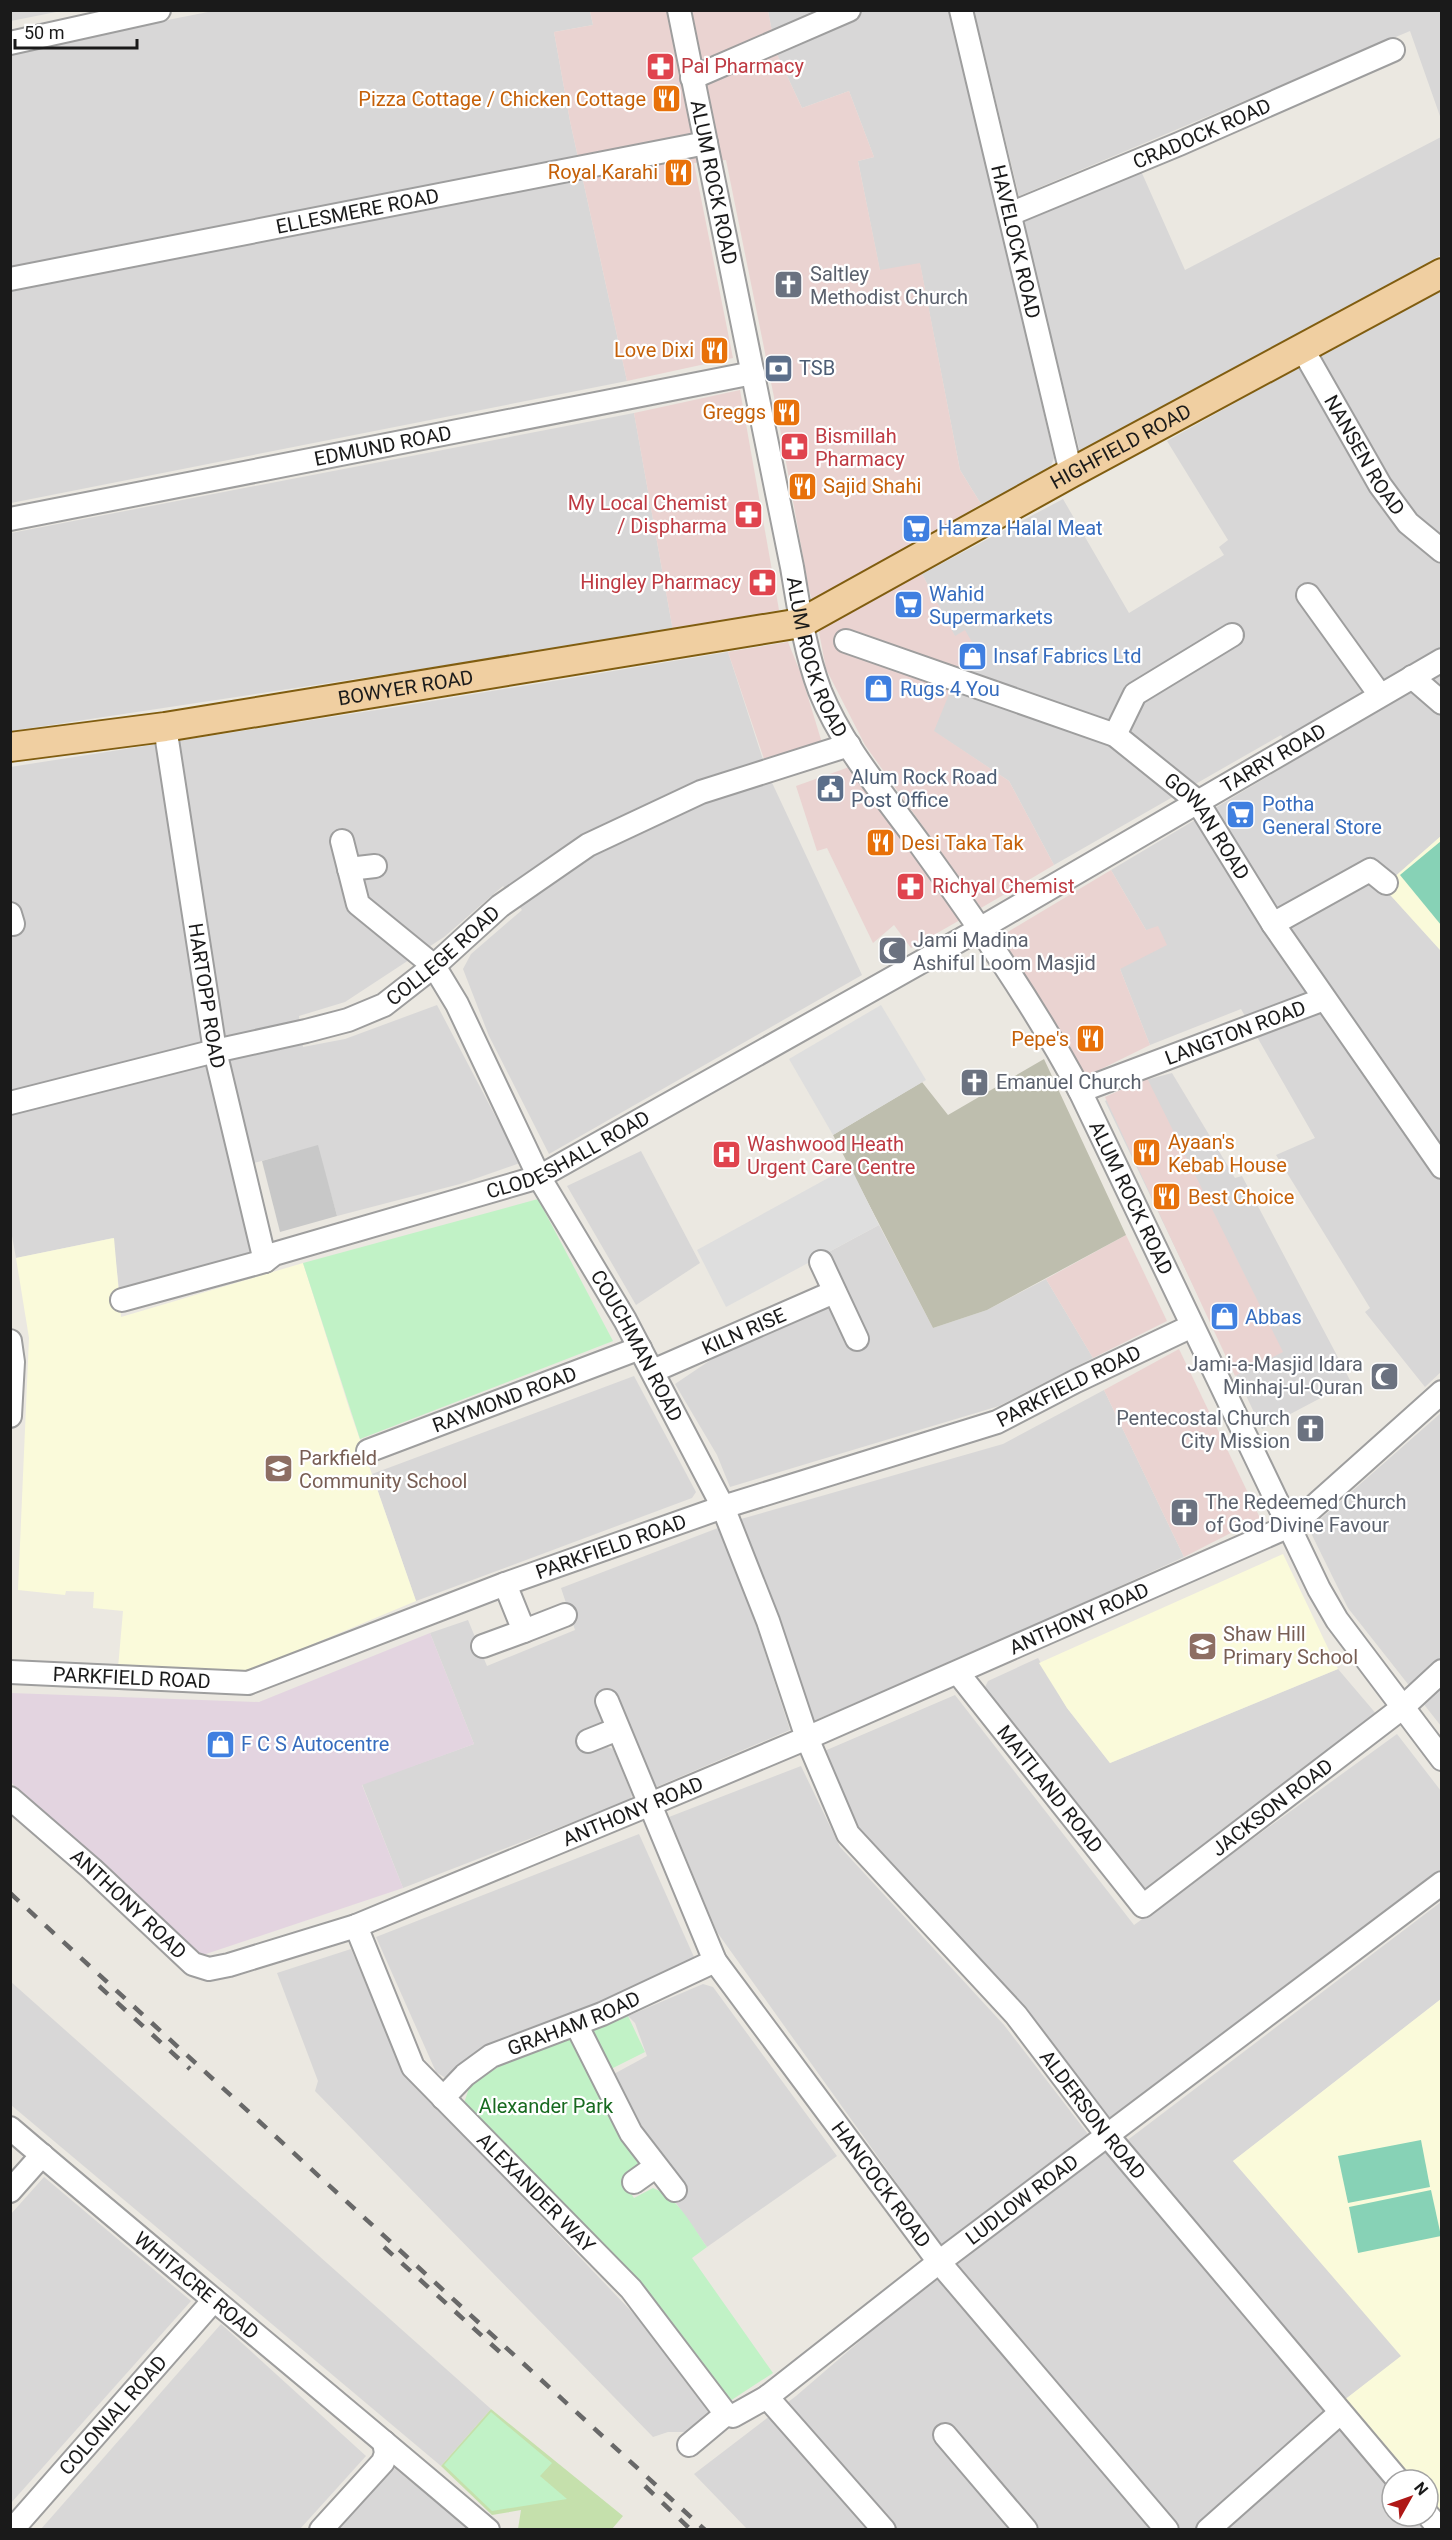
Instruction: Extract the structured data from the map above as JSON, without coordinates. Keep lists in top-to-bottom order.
{
  "streets": {
    "main road": ["HIGHFIELD ROAD", "BOWYER ROAD"],
    "street": [
      "CRADOCK ROAD",
      "ALUM ROCK ROAD",
      "ELLESMERE ROAD",
      "HAVELOCK ROAD",
      "EDMUND ROAD",
      "NANSEN ROAD",
      "TARRY ROAD",
      "GOWAN ROAD",
      "COLLEGE ROAD",
      "HARTOPP ROAD",
      "LANGTON ROAD",
      "CLODESHALL ROAD",
      "KILN RISE",
      "COUCHMAN ROAD",
      "PARKFIELD ROAD",
      "RAYMOND ROAD",
      "ANTHONY ROAD",
      "MAITLAND ROAD",
      "JACKSON ROAD",
      "GRAHAM ROAD",
      "ALDERSON ROAD",
      "HANCOCK ROAD",
      "ALEXANDER WAY",
      "LUDLOW ROAD",
      "WHITACRE ROAD",
      "COLONIAL ROAD"
    ]
  },
  "crossings": [
    ["CRADOCK ROAD", "HAVELOCK ROAD"],
    ["ALUM ROCK ROAD", "ELLESMERE ROAD"],
    ["ALUM ROCK ROAD", "EDMUND ROAD"],
    ["ALUM ROCK ROAD", "HIGHFIELD ROAD"],
    ["ALUM ROCK ROAD", "BOWYER ROAD"],
    ["ALUM ROCK ROAD", "TARRY ROAD"],
    ["ALUM ROCK ROAD", "COLLEGE ROAD"],
    ["ALUM ROCK ROAD", "LANGTON ROAD"],
    ["ALUM ROCK ROAD", "CLODESHALL ROAD"],
    ["ALUM ROCK ROAD", "PARKFIELD ROAD"],
    ["ALUM ROCK ROAD", "ANTHONY ROAD"],
    ["ALUM ROCK ROAD", "JACKSON ROAD"],
    ["HAVELOCK ROAD", "HIGHFIELD ROAD"],
    ["HIGHFIELD ROAD", "NANSEN ROAD"],
    ["HIGHFIELD ROAD", "BOWYER ROAD"],
    ["BOWYER ROAD", "HARTOPP ROAD"],
    ["TARRY ROAD", "GOWAN ROAD"],
    ["TARRY ROAD", "CLODESHALL ROAD"],
    ["GOWAN ROAD", "LANGTON ROAD"],
    ["COLLEGE ROAD", "HARTOPP ROAD"],
    ["COLLEGE ROAD", "COUCHMAN ROAD"],
    ["HARTOPP ROAD", "CLODESHALL ROAD"],
    ["CLODESHALL ROAD", "COUCHMAN ROAD"],
    ["KILN RISE", "COUCHMAN ROAD"],
    ["COUCHMAN ROAD", "PARKFIELD ROAD"],
    ["COUCHMAN ROAD", "RAYMOND ROAD"],
    ["COUCHMAN ROAD", "ANTHONY ROAD"],
    ["COUCHMAN ROAD", "ALDERSON ROAD"],
    ["ANTHONY ROAD", "MAITLAND ROAD"],
    ["ANTHONY ROAD", "ALDERSON ROAD"],
    ["ANTHONY ROAD", "HANCOCK ROAD"],
    ["ANTHONY ROAD", "ALEXANDER WAY"],
    ["MAITLAND ROAD", "JACKSON ROAD"],
    ["GRAHAM ROAD", "HANCOCK ROAD"],
    ["GRAHAM ROAD", "ALEXANDER WAY"],
    ["ALDERSON ROAD", "LUDLOW ROAD"],
    ["HANCOCK ROAD", "LUDLOW ROAD"],
    ["ALEXANDER WAY", "LUDLOW ROAD"],
    ["WHITACRE ROAD", "COLONIAL ROAD"]
  ],
  "parks": ["Alexander Park"],
  "places": {
    "pharmacy": [
      "Pal Pharmacy",
      "Bismillah Pharmacy",
      "My Local Chemist / Dispharma",
      "Hingley Pharmacy",
      "Richyal Chemist"
    ],
    "restaurant": [
      "Pizza Cottage / Chicken Cottage",
      "Royal Karahi",
      "Love Dixi",
      "Greggs",
      "Sajid Shahi",
      "Desi Taka Tak",
      "Pepe's",
      "Ayaan's Kebab House",
      "Best Choice"
    ],
    "church": [
      "Saltley Methodist Church",
      "Emanuel Church",
      "Pentecostal Church City Mission",
      "The Redeemed Church of God Divine Favour"
    ],
    "bank": ["TSB"],
    "supermarket": ["Hamza Halal Meat", "Wahid Supermarkets", "Potha General Store"],
    "shop": [
      "Insaf Fabrics Ltd",
      "Rugs 4 You",
      "Abbas",
      "F C S Autocentre"
    ],
    "public building": ["Alum Rock Road Post Office"],
    "mosque": ["Jami Madina Ashiful Loom Masjid", "Jami-a-Masjid Idara Minhaj-ul-Quran"],
    "hospital": ["Washwood Heath Urgent Care Centre"],
    "school or university": ["Parkfield Community School", "Shaw Hill Primary School"]
  },
  "scale_bar": "50 m",
  "north": "top right"
}
